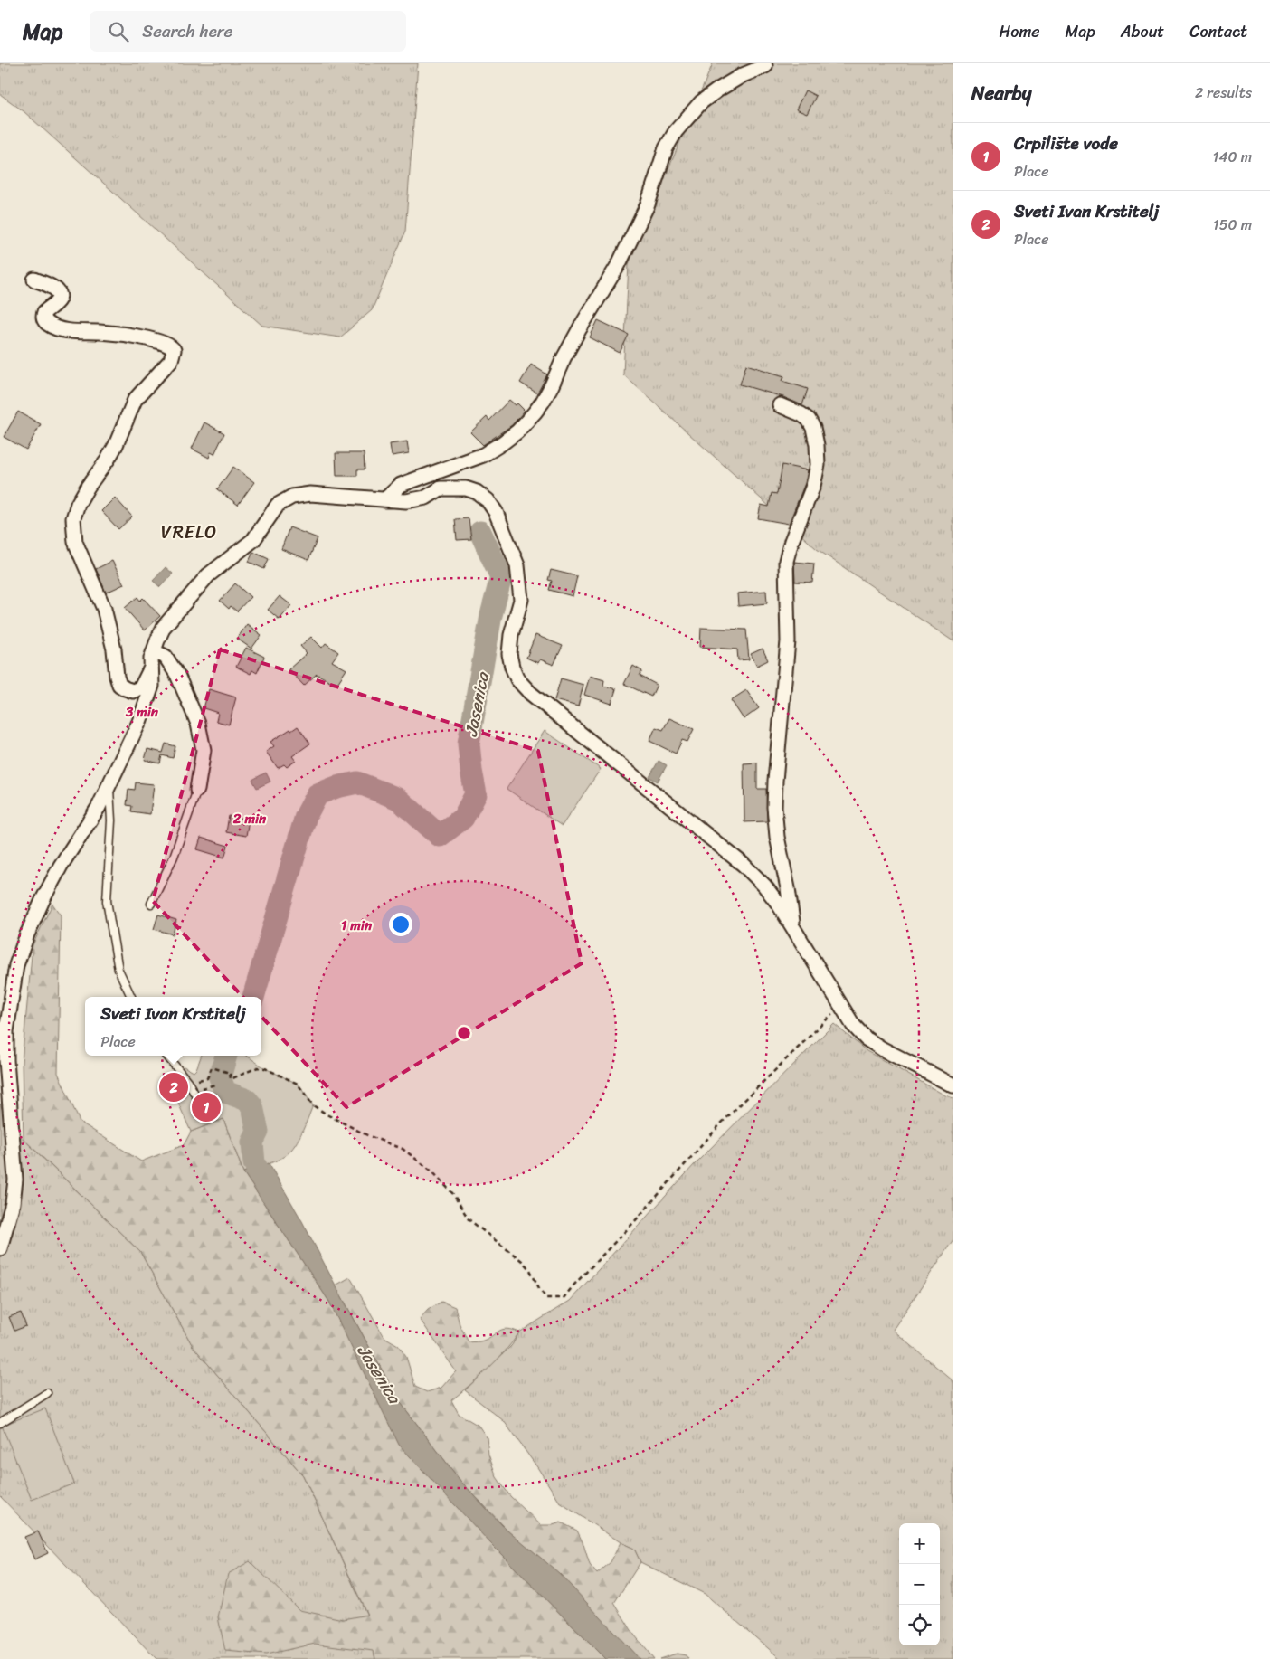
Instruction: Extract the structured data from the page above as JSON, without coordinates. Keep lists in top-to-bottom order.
{
  "districts": ["VRELO"],
  "water": ["Jasenica"],
  "page": {
    "header": "Map",
    "search": "Search here",
    "nav": [
      "Home",
      "Map",
      "About",
      "Contact"
    ],
    "heading": ["Nearby", "2 results"],
    "list": [
      {
        "mark": "1",
        "name": "Crpilište vode",
        "note": "Place",
        "value": "140 m"
      },
      {
        "mark": "2",
        "name": "Sveti Ivan Krstitelj",
        "note": "Place",
        "value": "150 m"
      }
    ],
    "popup": ["Sveti Ivan Krstitelj", "Place"],
    "pins": ["2", "1"],
    "map_buttons": ["+", "−"]
  },
  "rings": ["3 min", "2 min", "1 min"]
}
